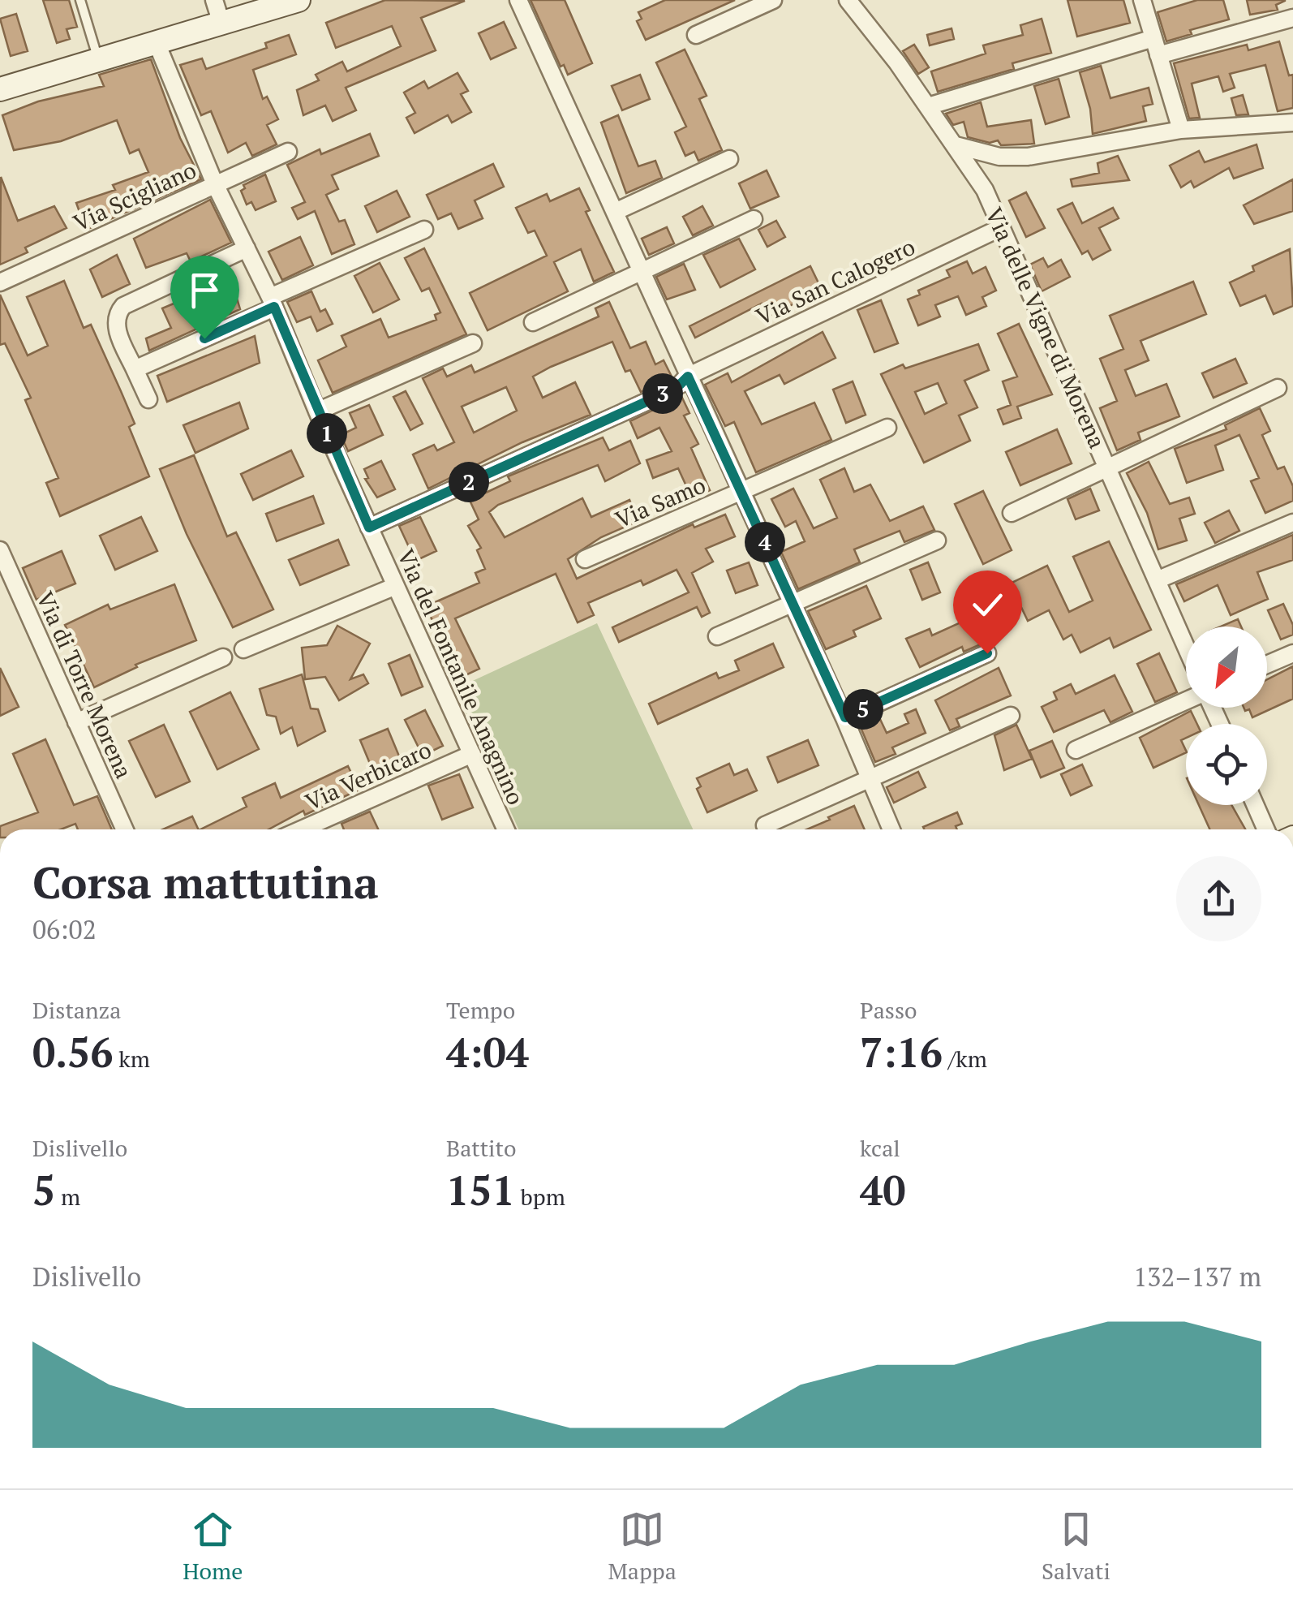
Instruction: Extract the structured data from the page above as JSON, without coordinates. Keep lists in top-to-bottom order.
{
  "streets": {
    "street": [
      "Via Scigliano",
      "Via San Calogero",
      "Via delle Vigne di Morena",
      "Via Samo",
      "Via del Fontanile Anagnino",
      "Via di Torre Morena",
      "Via Verbicaro"
    ]
  },
  "crossings": [
    ["Via Scigliano", "Via del Fontanile Anagnino"],
    ["Via San Calogero", "Via delle Vigne di Morena"],
    ["Via San Calogero", "Via del Fontanile Anagnino"],
    ["Via del Fontanile Anagnino", "Via Verbicaro"]
  ],
  "north": "bottom left",
  "page": {
    "pins": [
      "3",
      "1",
      "2",
      "4",
      "5"
    ],
    "heading": ["Corsa mattutina", "06:02"],
    "stats": [
      ["Distanza", "0.56 km"],
      ["Tempo", "4:04"],
      ["Passo", "7:16 /km"],
      ["Dislivello", "5 m"],
      ["Battito", "151 bpm"],
      ["kcal", "40"]
    ],
    "chart": ["Dislivello", "132–137 m"],
    "tabs": ["Home", "Mappa", "Salvati"]
  }
}
